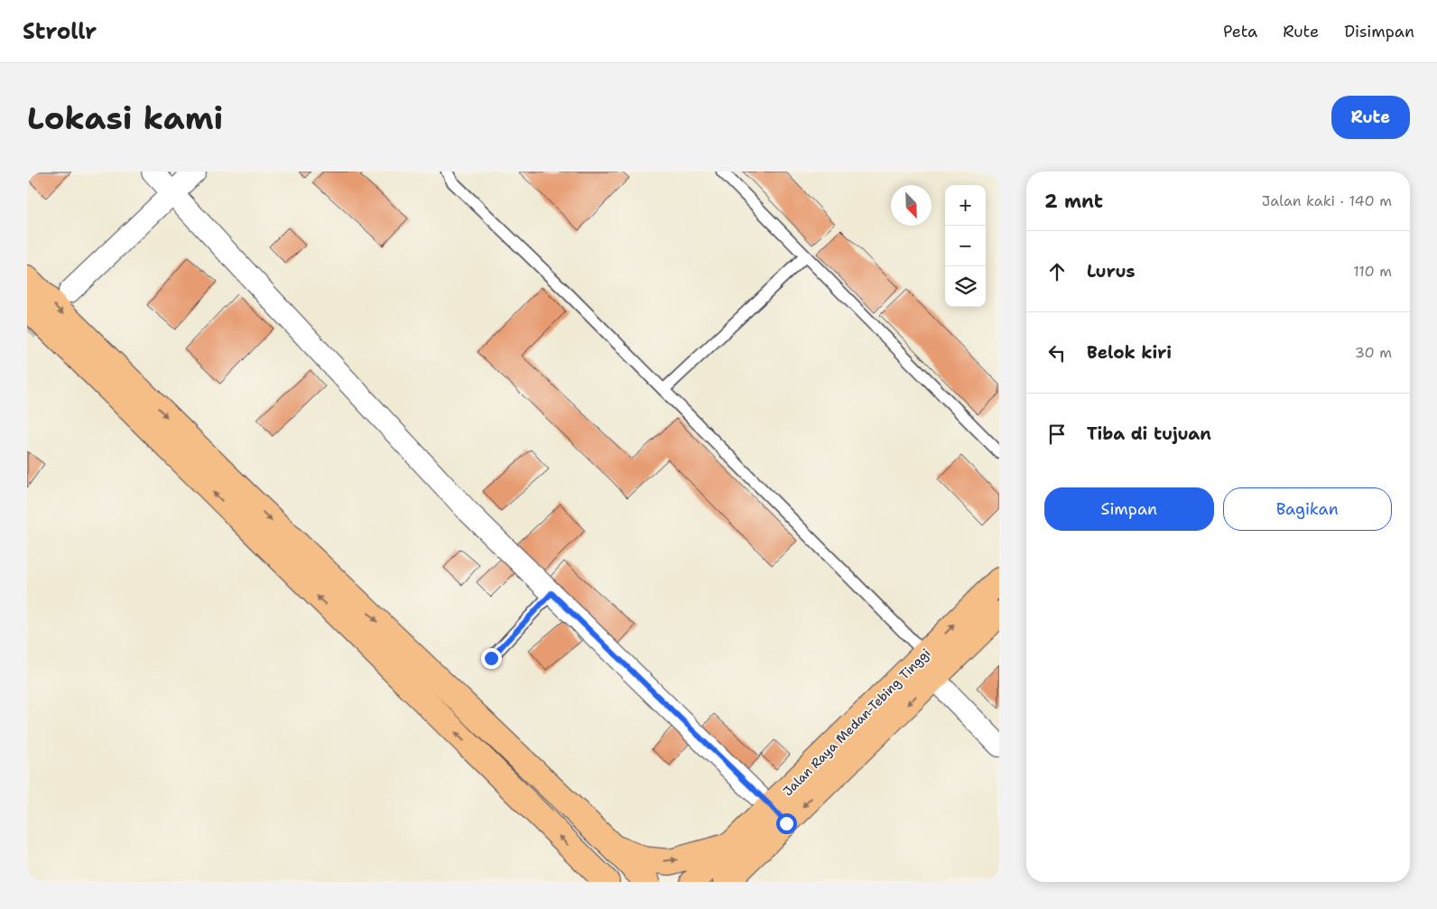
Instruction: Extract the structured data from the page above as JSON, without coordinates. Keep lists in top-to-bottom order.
{
  "streets": {
    "highway": ["Jalan Raya Medan-Tebing Tinggi"]
  },
  "north": "bottom right",
  "page": {
    "header": "Strollr",
    "nav": ["Peta", "Rute", "Disimpan"],
    "buttons": [
      "Rute",
      ["Simpan", "Bagikan"]
    ],
    "title": "Lokasi kami",
    "heading": ["2 mnt", "Jalan kaki · 140 m"],
    "map_buttons": ["+", "−"],
    "list": [
      ["Lurus", "110 m"],
      ["Belok kiri", "30 m"],
      "Tiba di tujuan"
    ]
  }
}
